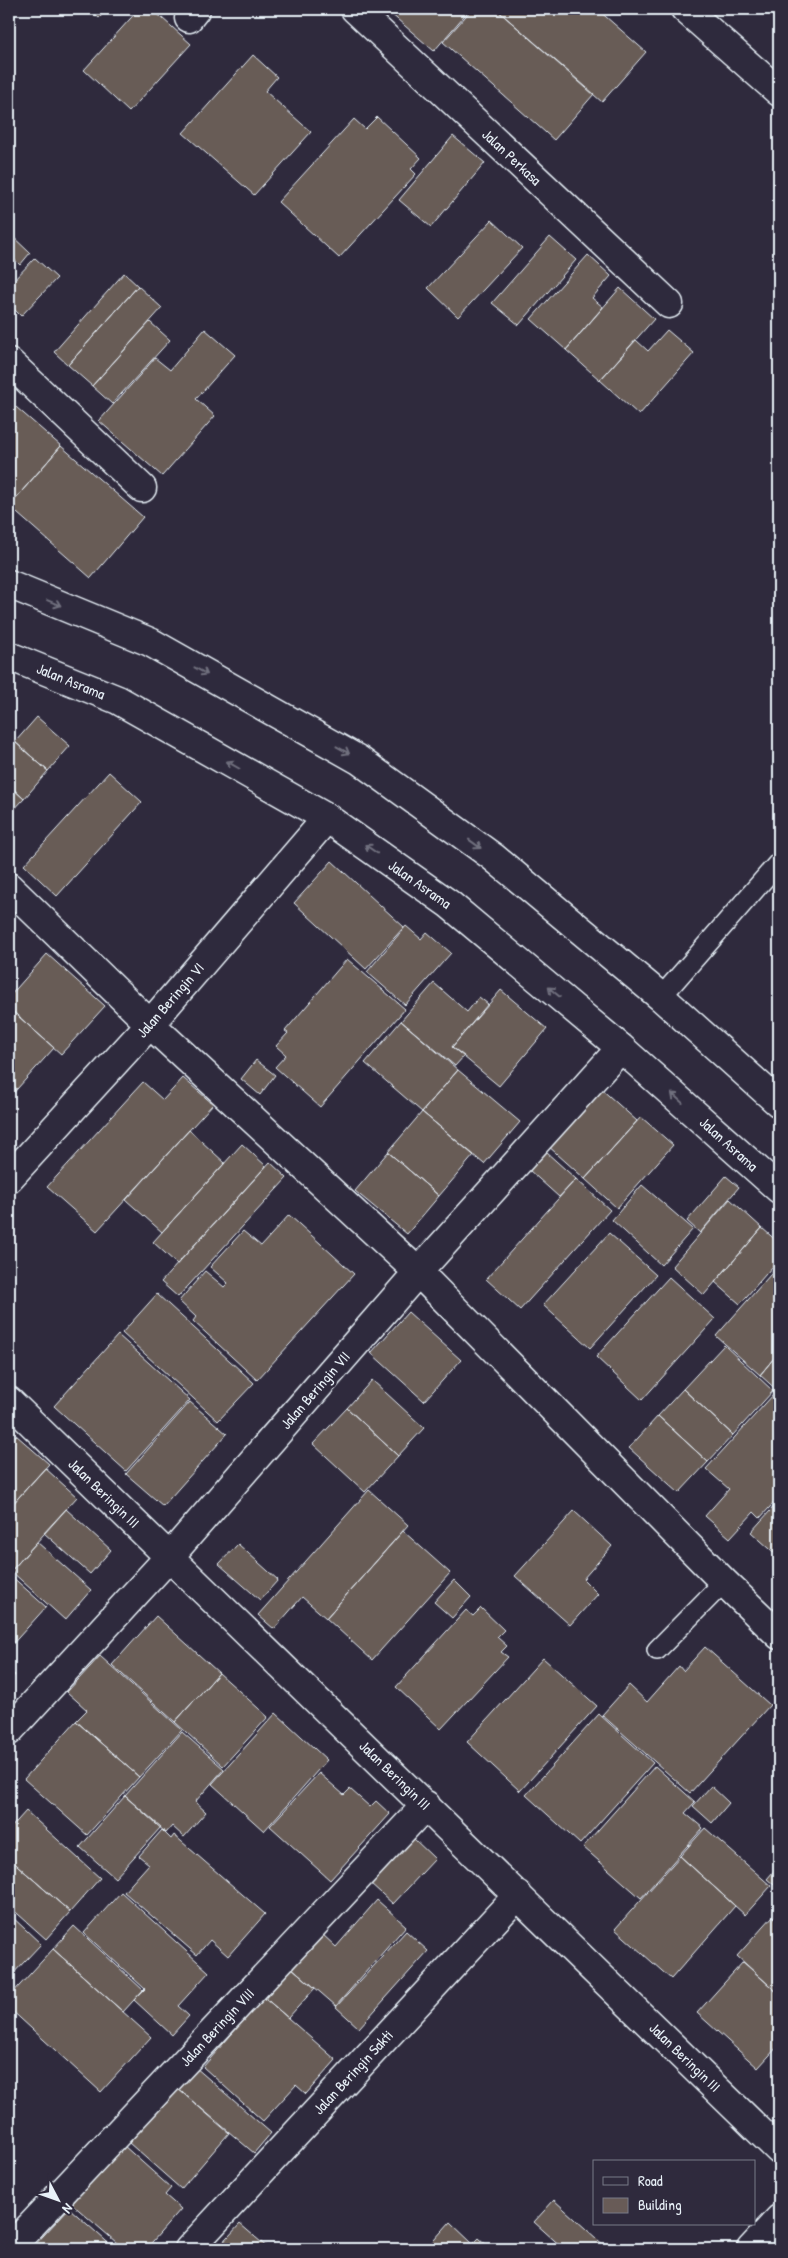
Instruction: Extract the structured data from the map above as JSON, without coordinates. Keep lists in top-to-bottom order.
{
  "streets": {
    "main road": [
      "Jalan Perkasa",
      "Jalan Asrama",
      "Jalan Beringin VI",
      "Jalan Beringin VII",
      "Jalan Beringin III",
      "Jalan Beringin VIII",
      "Jalan Beringin Sakti"
    ]
  },
  "crossings": [
    ["Jalan Asrama", "Jalan Beringin VI"],
    ["Jalan Asrama", "Jalan Beringin VII"],
    ["Jalan Beringin VII", "Jalan Beringin III"],
    ["Jalan Beringin III", "Jalan Beringin VIII"],
    ["Jalan Beringin III", "Jalan Beringin Sakti"]
  ],
  "legend": ["Road", "Building"],
  "north": "bottom right"
}
